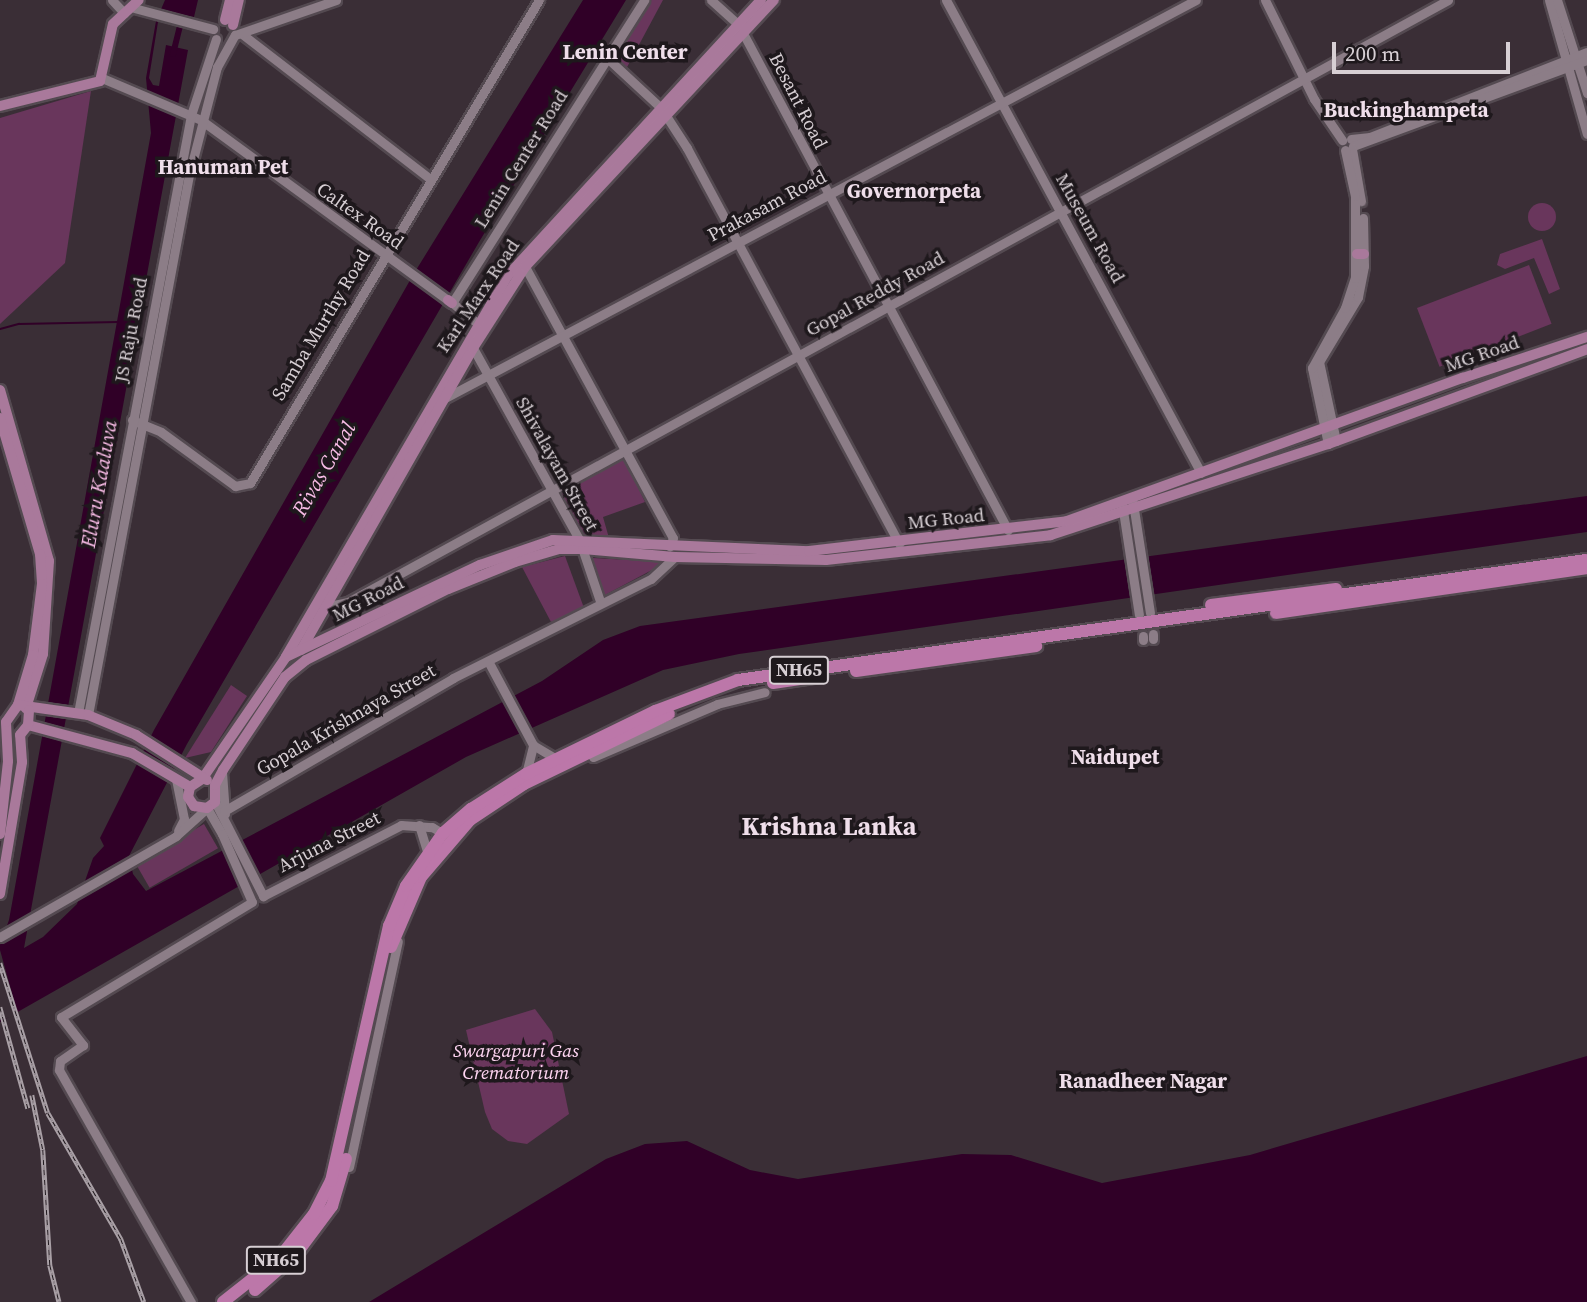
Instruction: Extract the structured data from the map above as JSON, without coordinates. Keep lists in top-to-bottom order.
{
  "streets": {
    "highway": ["NH65"],
    "main road": ["Karl Marx Road", "MG Road"],
    "street": [
      "Besant Road",
      "Lenin Center Road",
      "Prakasam Road",
      "Caltex Road",
      "Museum Road",
      "Gopal Reddy Road",
      "Samba Murthy Road",
      "JS Raju Road",
      "Shivalayam Street",
      "Gopala Krishnaya Street",
      "Arjuna Street"
    ]
  },
  "crossings": [
    ["Besant Road", "Prakasam Road"],
    ["Besant Road", "Gopal Reddy Road"],
    ["Besant Road", "Karl Marx Road"],
    ["Besant Road", "MG Road"],
    ["Lenin Center Road", "Caltex Road"],
    ["Prakasam Road", "Museum Road"],
    ["Prakasam Road", "Karl Marx Road"],
    ["Prakasam Road", "Shivalayam Street"],
    ["Caltex Road", "Karl Marx Road"],
    ["Caltex Road", "Samba Murthy Road"],
    ["Caltex Road", "JS Raju Road"],
    ["Museum Road", "Gopal Reddy Road"],
    ["Museum Road", "MG Road"],
    ["Gopal Reddy Road", "Karl Marx Road"],
    ["Gopal Reddy Road", "Shivalayam Street"],
    ["Karl Marx Road", "MG Road"],
    ["Karl Marx Road", "Shivalayam Street"],
    ["Samba Murthy Road", "JS Raju Road"],
    ["MG Road", "Shivalayam Street"],
    ["MG Road", "Gopala Krishnaya Street"],
    ["Shivalayam Street", "Gopala Krishnaya Street"],
    ["NH65", "Arjuna Street"]
  ],
  "districts": [
    "Lenin Center",
    "Buckinghampeta",
    "Hanuman Pet",
    "Governorpeta",
    "Naidupet",
    "Krishna Lanka",
    "Ranadheer Nagar"
  ],
  "water": ["Rivas Canal", "Eluru Kaaluva"],
  "parks": ["Swargapuri Gas Crematorium"],
  "scale_bar": "200 m"
}
